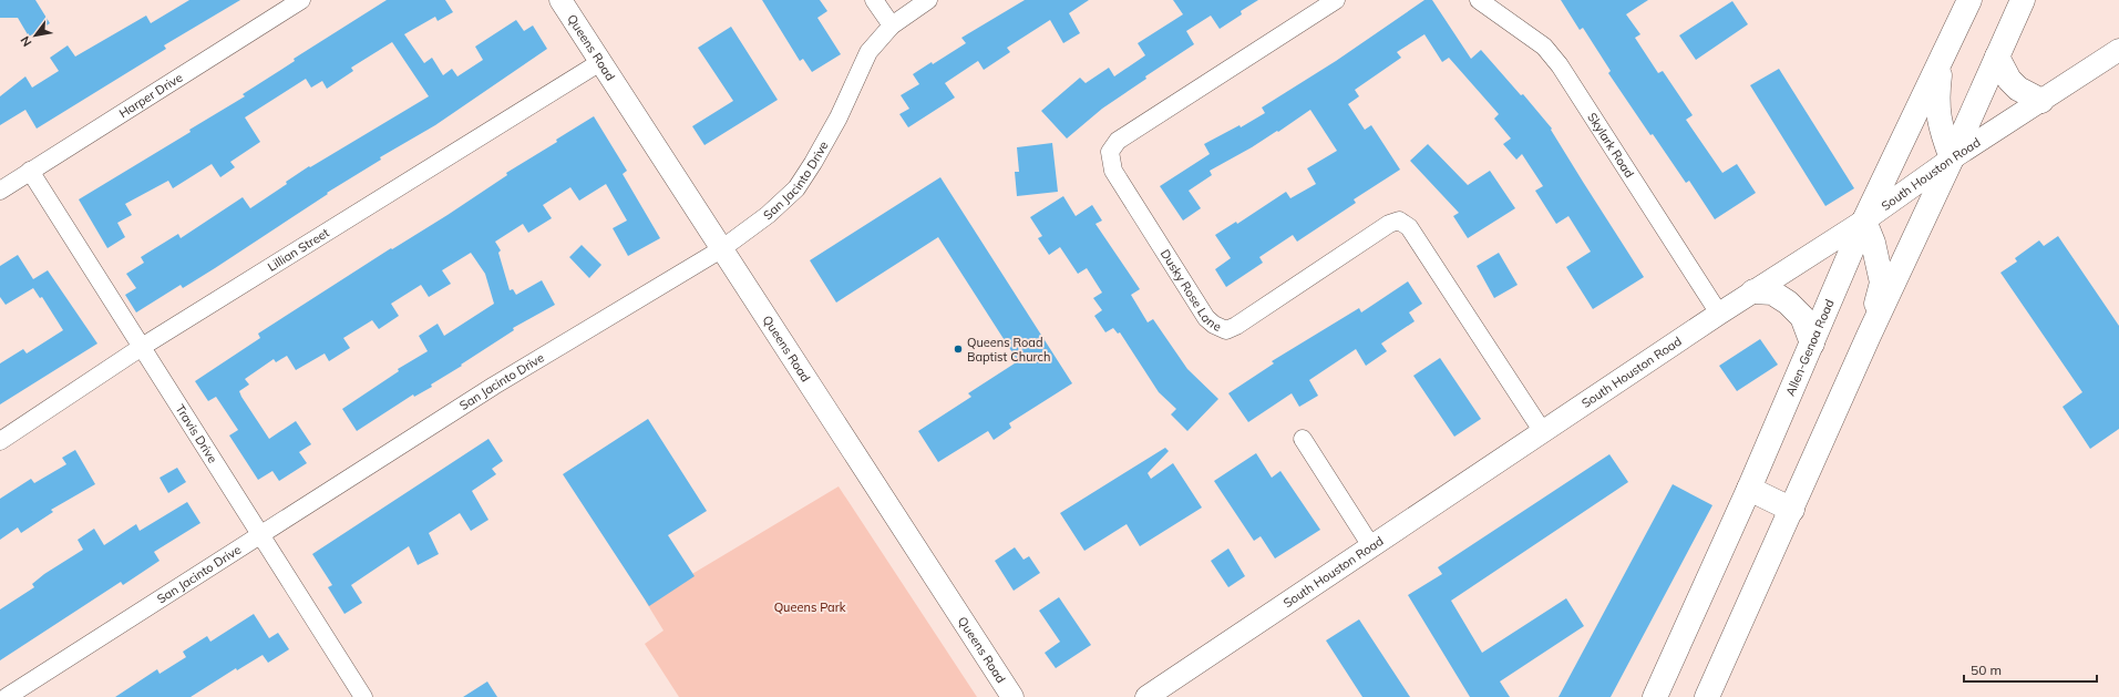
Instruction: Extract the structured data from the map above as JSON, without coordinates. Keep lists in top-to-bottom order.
{
  "streets": {
    "main road": ["Allen-Genoa Road"],
    "street": [
      "Queens Road",
      "Harper Drive",
      "Skylark Road",
      "South Houston Road",
      "San Jacinto Drive",
      "Lillian Street",
      "Dusky Rose Lane",
      "Travis Drive"
    ]
  },
  "crossings": [
    ["Queens Road", "San Jacinto Drive"],
    ["Queens Road", "Lillian Street"],
    ["Harper Drive", "Travis Drive"],
    ["Skylark Road", "South Houston Road"],
    ["South Houston Road", "Dusky Rose Lane"],
    ["South Houston Road", "Allen-Genoa Road"],
    ["San Jacinto Drive", "Travis Drive"],
    ["Lillian Street", "Travis Drive"]
  ],
  "parks": ["Queens Park"],
  "places": ["Queens Road Baptist Church"],
  "scale_bar": "50 m",
  "north": "bottom left"
}
